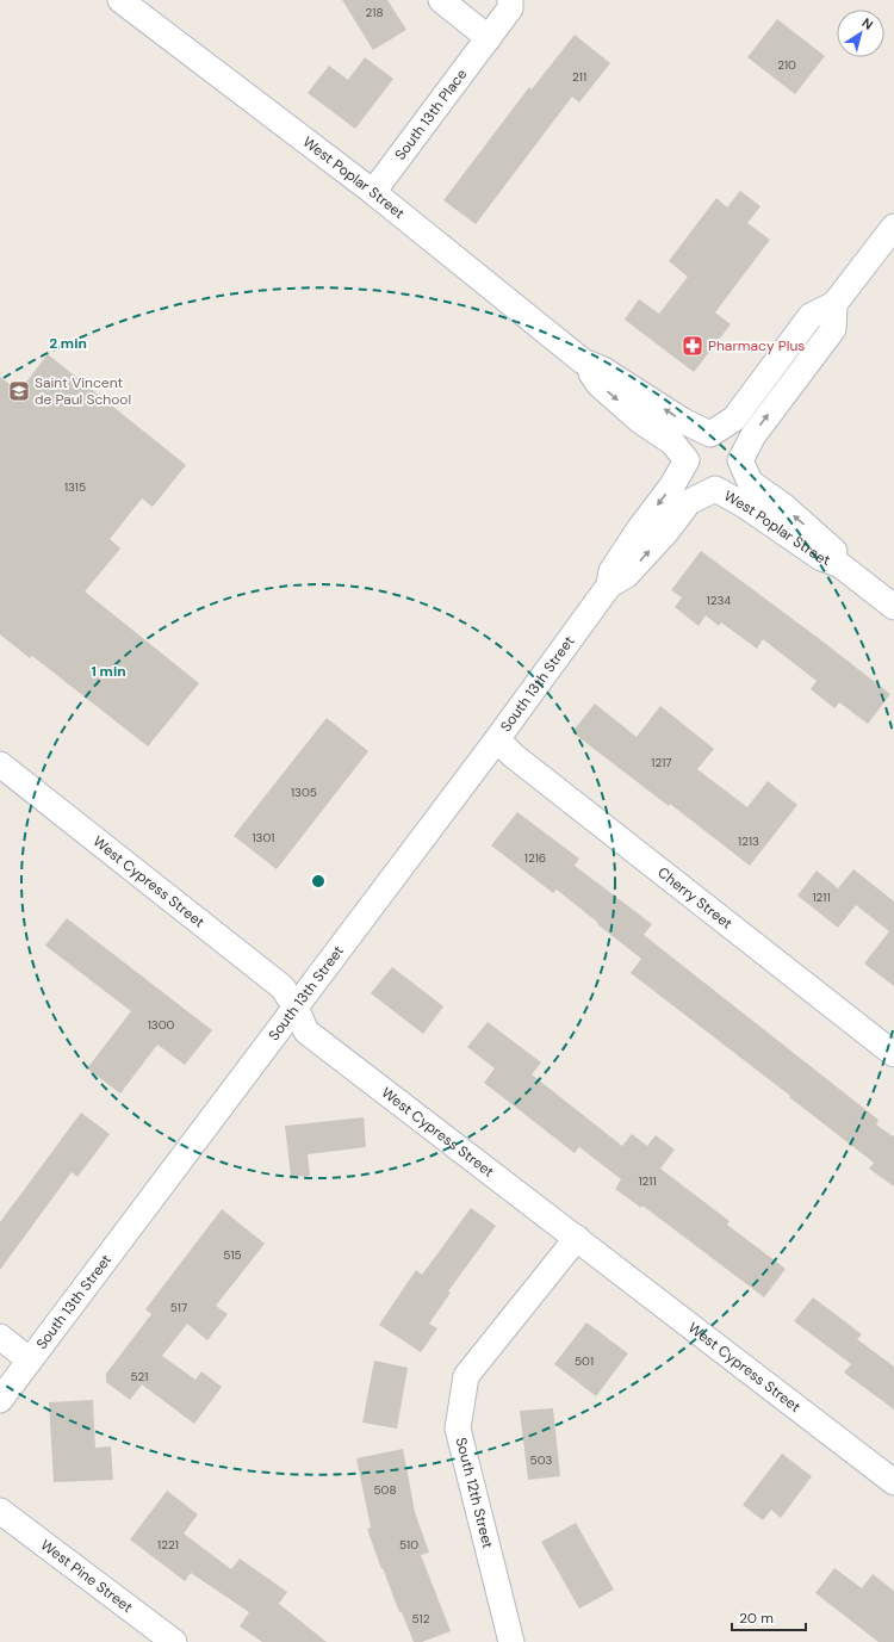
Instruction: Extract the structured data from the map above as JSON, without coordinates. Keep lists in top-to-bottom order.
{
  "streets": {
    "street": [
      "South 13th Place",
      "West Poplar Street",
      "South 13th Street",
      "West Cypress Street",
      "Cherry Street",
      "South 12th Street",
      "West Pine Street"
    ]
  },
  "crossings": [
    ["South 13th Place", "West Poplar Street"],
    ["West Poplar Street", "South 13th Street"],
    ["South 13th Street", "West Cypress Street"],
    ["South 13th Street", "Cherry Street"],
    ["West Cypress Street", "South 12th Street"]
  ],
  "places": {
    "pharmacy": ["Pharmacy Plus"],
    "school or university": ["Saint Vincent de Paul School"]
  },
  "house_numbers": [
    "218",
    "210",
    "211",
    "1315",
    "1234",
    "1217",
    "1305",
    "1301",
    "1213",
    "1216",
    "1211",
    "1300",
    "1211",
    "515",
    "517",
    "501",
    "521",
    "503",
    "508",
    "1221",
    "510",
    "512"
  ],
  "scale_bar": "20 m",
  "north": "top right",
  "rings": ["2 min", "1 min"]
}
